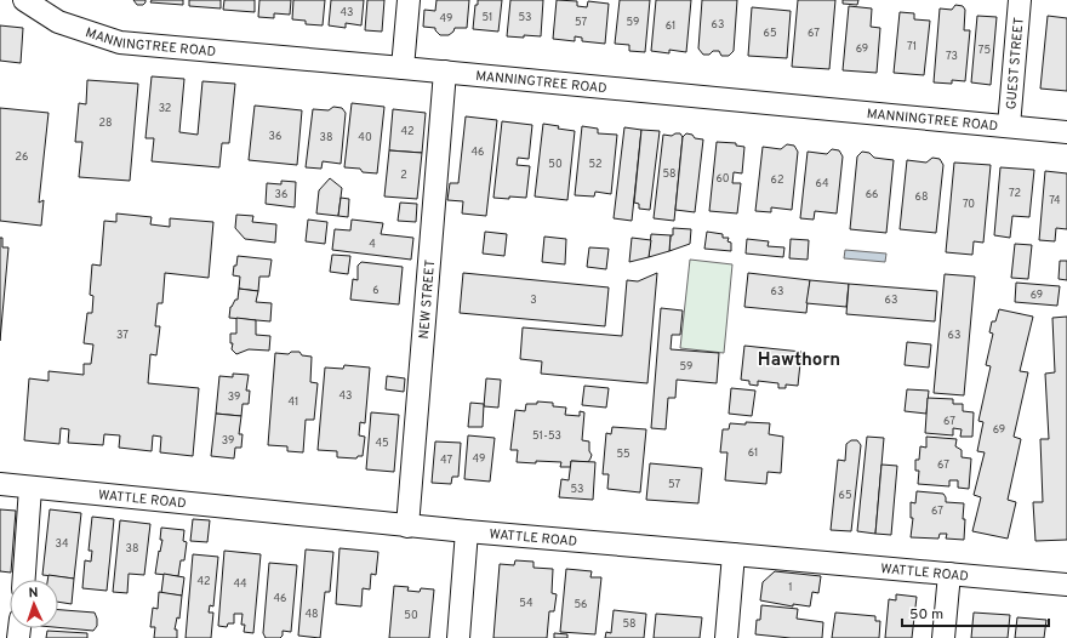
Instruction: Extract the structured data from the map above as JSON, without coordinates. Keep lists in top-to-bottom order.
{
  "streets": {
    "street": [
      "MANNINGTREE ROAD",
      "GUEST STREET",
      "NEW STREET",
      "WATTLE ROAD"
    ]
  },
  "crossings": [
    ["MANNINGTREE ROAD", "GUEST STREET"],
    ["MANNINGTREE ROAD", "NEW STREET"],
    ["NEW STREET", "WATTLE ROAD"]
  ],
  "districts": ["Hawthorn"],
  "house_numbers": [
    "43",
    "51",
    "53",
    "49",
    "57",
    "59",
    "63",
    "61",
    "65",
    "67",
    "71",
    "69",
    "75",
    "73",
    "32",
    "28",
    "42",
    "36",
    "38",
    "40",
    "46",
    "26",
    "50",
    "52",
    "58",
    "2",
    "60",
    "62",
    "64",
    "72",
    "36",
    "66",
    "68",
    "74",
    "70",
    "4",
    "6",
    "63",
    "69",
    "3",
    "63",
    "37",
    "63",
    "59",
    "43",
    "39",
    "41",
    "67",
    "69",
    "51-53",
    "39",
    "45",
    "61",
    "55",
    "49",
    "47",
    "67",
    "57",
    "53",
    "65",
    "67",
    "34",
    "38",
    "42",
    "44",
    "1",
    "46",
    "54",
    "56",
    "48",
    "50",
    "58"
  ],
  "scale_bar": "50 m",
  "north": "top"
}
